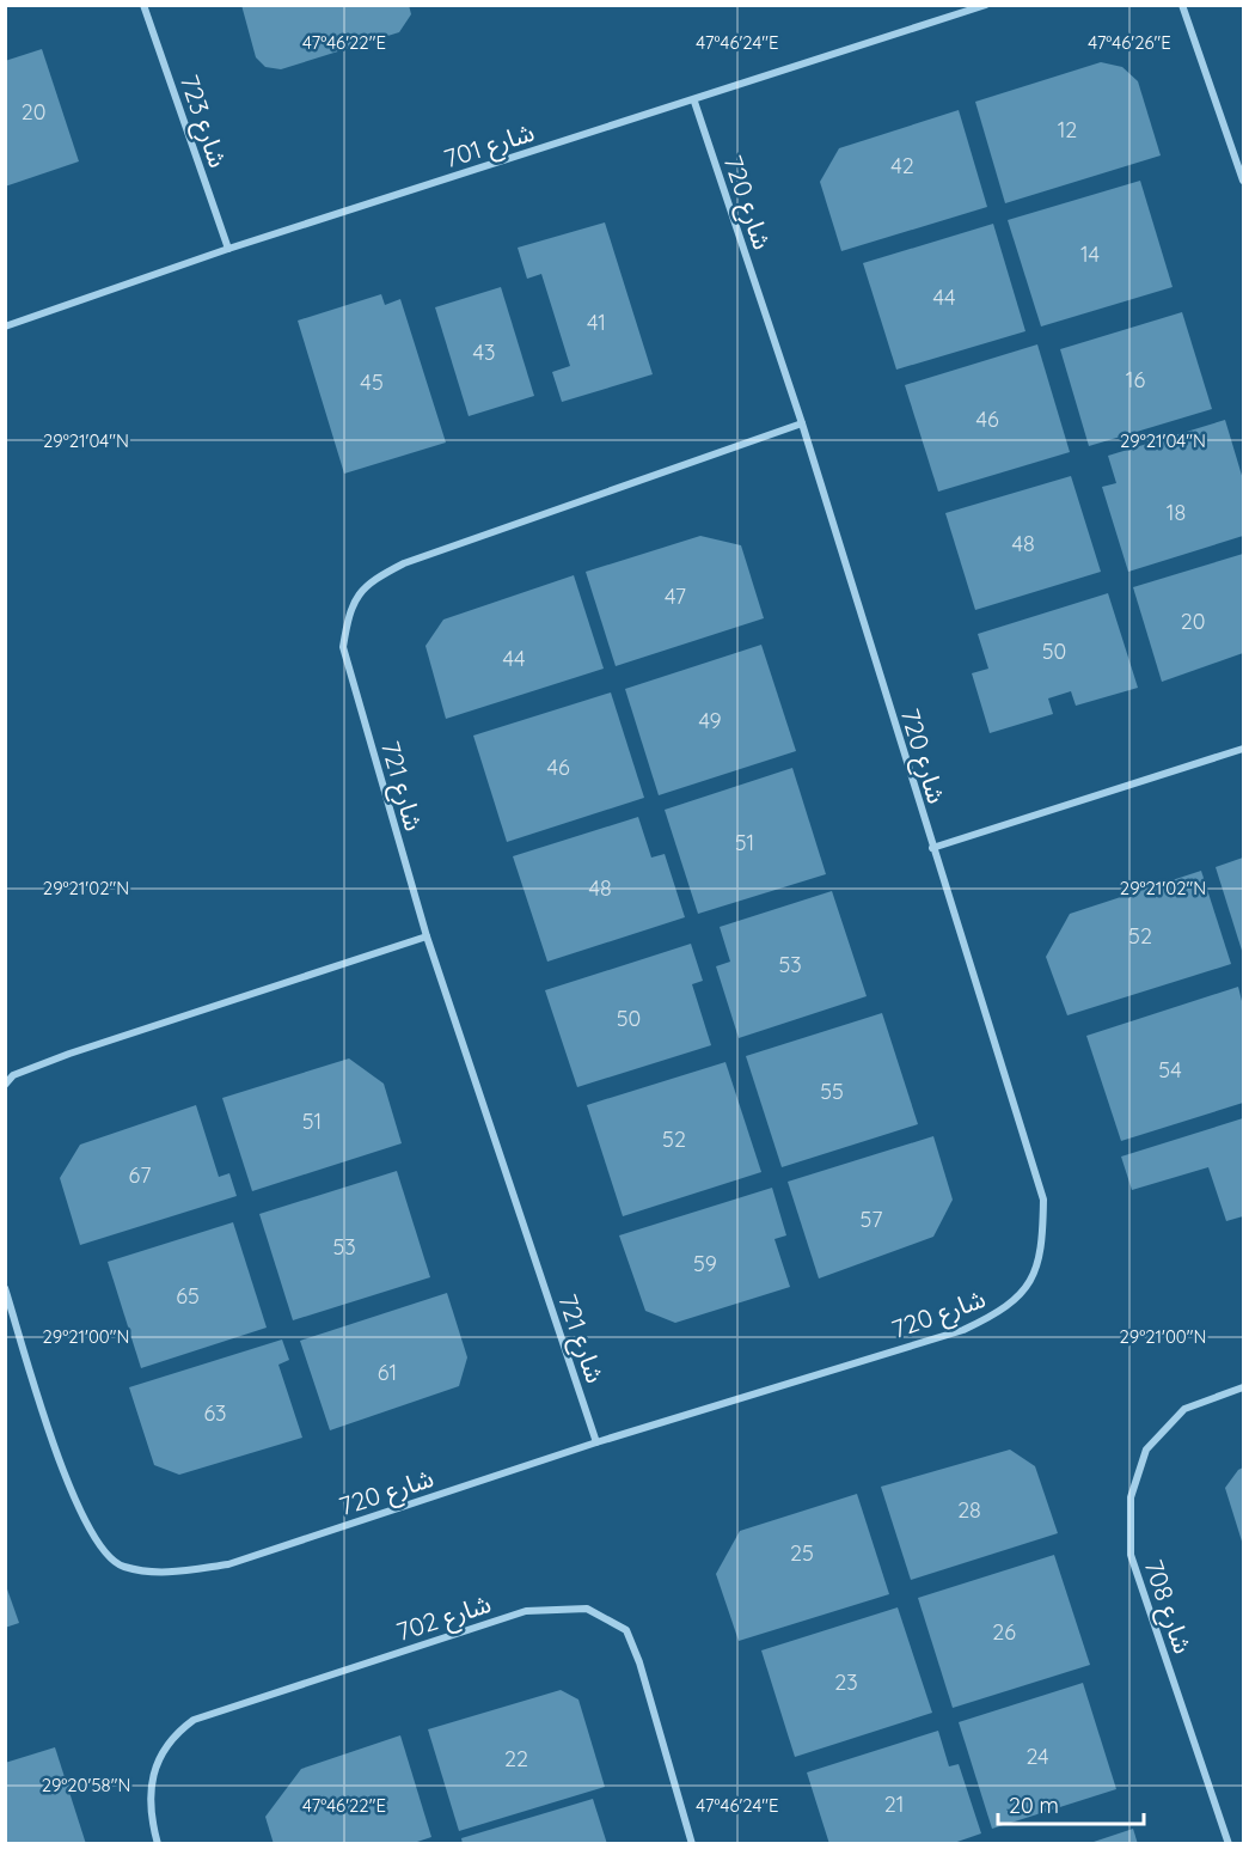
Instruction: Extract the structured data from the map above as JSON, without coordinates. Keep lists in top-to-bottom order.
{
  "streets": {
    "street": [
      "شارع 723",
      "شارع 701",
      "شارع 720",
      "شارع 721",
      "شارع 708",
      "شارع 702"
    ]
  },
  "crossings": [
    ["شارع 723", "شارع 701"],
    ["شارع 701", "شارع 720"],
    ["شارع 720", "شارع 721"]
  ],
  "house_numbers": [
    "20",
    "12",
    "42",
    "14",
    "44",
    "41",
    "43",
    "16",
    "45",
    "46",
    "18",
    "48",
    "47",
    "20",
    "50",
    "44",
    "49",
    "46",
    "51",
    "48",
    "52",
    "53",
    "50",
    "54",
    "55",
    "51",
    "52",
    "67",
    "57",
    "53",
    "59",
    "65",
    "61",
    "63",
    "28",
    "25",
    "26",
    "23",
    "24",
    "22",
    "21"
  ],
  "scale_bar": "20 m",
  "coordinates": [
    "47°46'22\"E",
    "47°46'24\"E",
    "47°46'26\"E",
    "29°21'04\"N",
    "29°21'02\"N",
    "29°21'00\"N",
    "29°20'58\"N"
  ]
}
